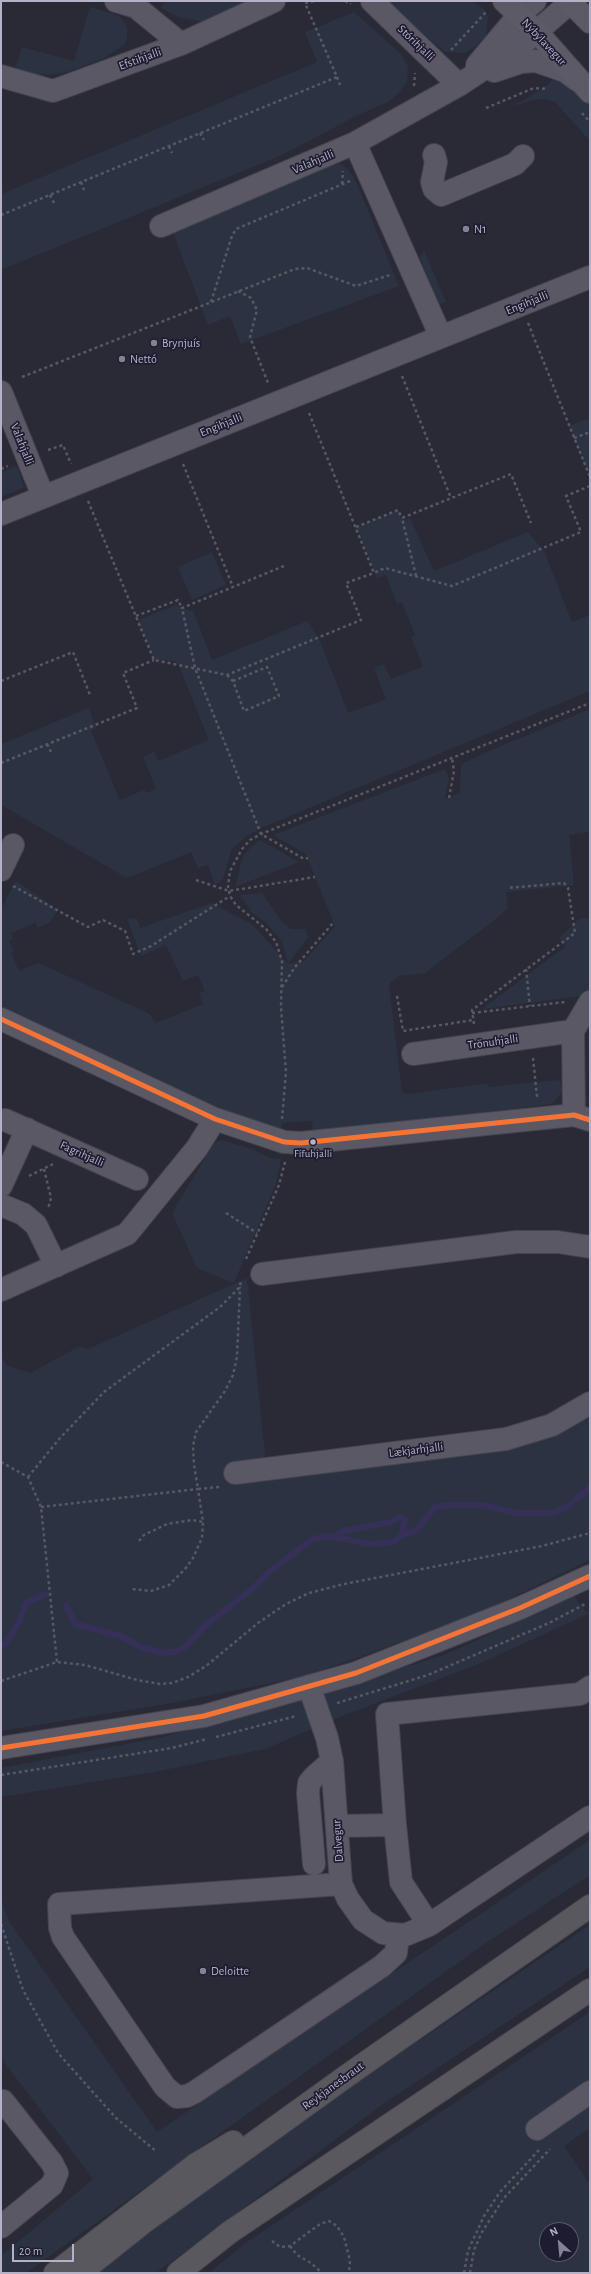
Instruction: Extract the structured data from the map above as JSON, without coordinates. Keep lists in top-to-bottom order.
{
  "streets": {
    "highway": ["Reykjanesbraut"],
    "main road": ["Nýbýlavegur"],
    "street": [
      "Stórihjalli",
      "Efstihjalli",
      "Valahjalli",
      "Engihjalli",
      "Trönuhjalli",
      "Fagrihjalli",
      "Lækjarhjalli",
      "Dalvegur"
    ]
  },
  "crossings": [
    ["Nýbýlavegur", "Stórihjalli"],
    ["Nýbýlavegur", "Valahjalli"],
    ["Stórihjalli", "Valahjalli"],
    ["Valahjalli", "Engihjalli"]
  ],
  "places": [
    "N1",
    "Brynjuís",
    "Nettó",
    "Fífuhjalli",
    "Deloitte"
  ],
  "scale_bar": "20 m",
  "north": "top left"
}
